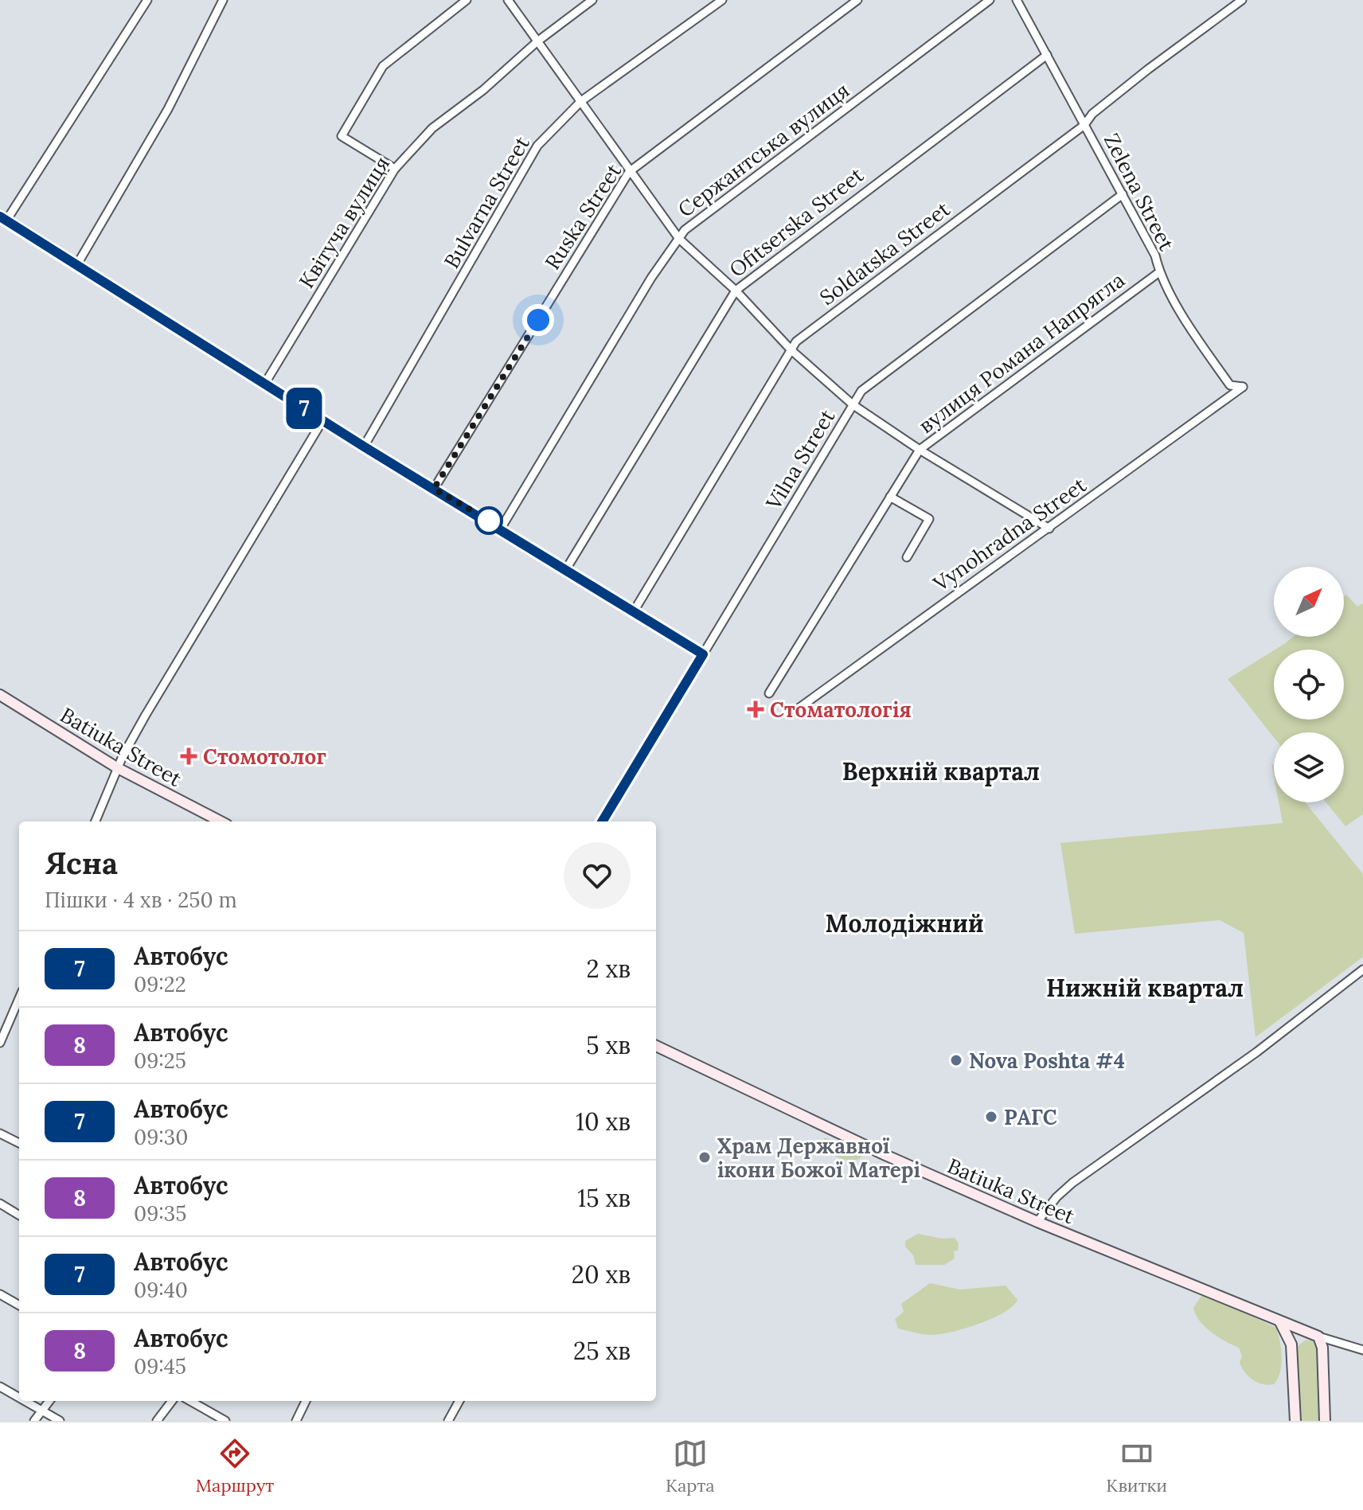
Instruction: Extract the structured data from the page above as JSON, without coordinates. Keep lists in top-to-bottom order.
{
  "streets": {
    "street": [
      "Сержантська вулиця",
      "Zelena Street",
      "Bulvarna Street",
      "Ruska Street",
      "Квітуча вулиця",
      "Ofitserska Street",
      "Soldatska Street",
      "вулиця Романа Напрягла",
      "Vilna Street",
      "Vynohradna Street",
      "Batiuka Street"
    ]
  },
  "crossings": [
    ["Zelena Street", "Ofitserska Street"],
    ["Zelena Street", "Soldatska Street"],
    ["Zelena Street", "вулиця Романа Напрягла"],
    ["Zelena Street", "Vilna Street"],
    ["Zelena Street", "Vynohradna Street"]
  ],
  "districts": ["Верхній квартал", "Молодіжний", "Нижній квартал"],
  "places": {
    "health": ["Стоматологія", "Стомотолог"],
    "other": ["Nova Poshta #4", "РАГС", "Храм Державної ікони Божої Матері"]
  },
  "lines": ["bus line 7"],
  "north": "top right",
  "page": {
    "on_map": "7",
    "heading": ["Ясна", "Пішки · 4 хв · 250 m"],
    "list": [
      {
        "mark": "7",
        "name": "Автобус",
        "note": "09:22",
        "value": "2 хв"
      },
      {
        "mark": "8",
        "name": "Автобус",
        "note": "09:25",
        "value": "5 хв"
      },
      {
        "mark": "7",
        "name": "Автобус",
        "note": "09:30",
        "value": "10 хв"
      },
      {
        "mark": "8",
        "name": "Автобус",
        "note": "09:35",
        "value": "15 хв"
      },
      {
        "mark": "7",
        "name": "Автобус",
        "note": "09:40",
        "value": "20 хв"
      },
      {
        "mark": "8",
        "name": "Автобус",
        "note": "09:45",
        "value": "25 хв"
      }
    ],
    "tabs": ["Маршрут", "Карта", "Квитки"]
  }
}
